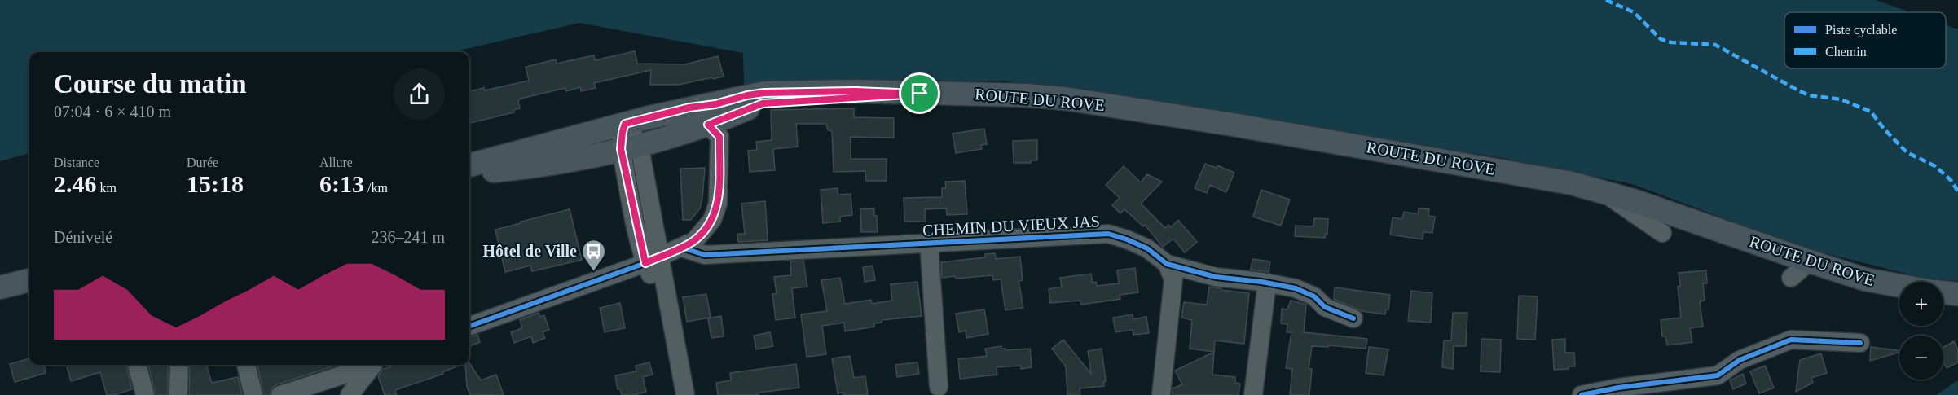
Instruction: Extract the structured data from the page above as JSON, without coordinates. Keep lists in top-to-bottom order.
{
  "streets": {
    "main road": ["ROUTE DU ROVE"],
    "street": ["CHEMIN DU VIEUX JAS"]
  },
  "places": {
    "bus stop": ["Hôtel de Ville"]
  },
  "legend": ["Piste cyclable", "Chemin"],
  "page": {
    "heading": ["Course du matin", "07:04 · 6 × 410 m"],
    "stats": [
      ["Distance", "2.46 km"],
      ["Durée", "15:18"],
      ["Allure", "6:13 /km"]
    ],
    "chart": ["Dénivelé", "236–241 m"],
    "map_buttons": ["+", "−"]
  }
}
